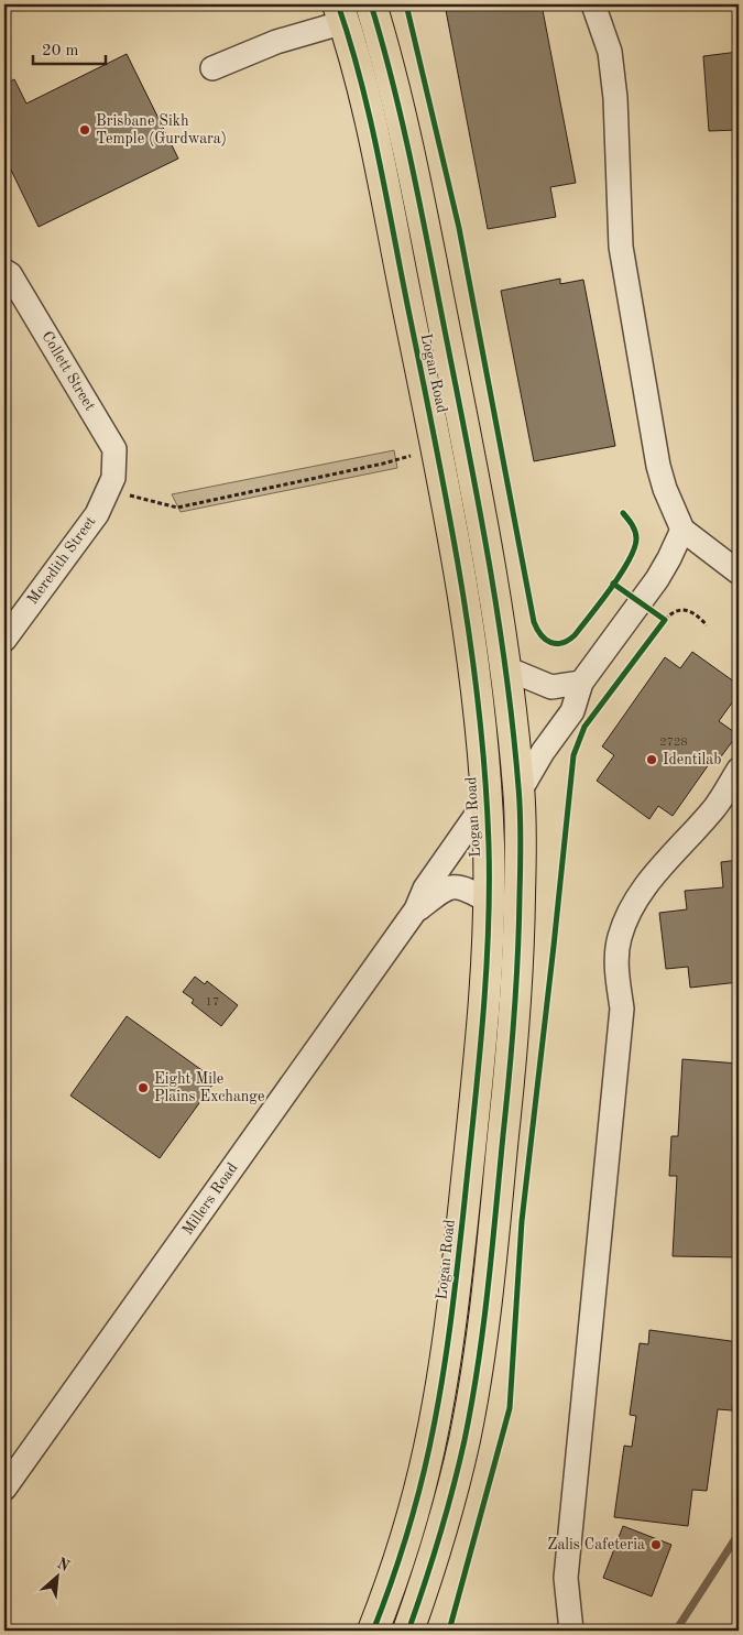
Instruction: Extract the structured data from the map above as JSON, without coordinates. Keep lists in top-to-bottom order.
{
  "streets": {
    "main road": ["Logan Road"],
    "street": ["Collett Street", "Meredith Street", "Millers Road"]
  },
  "crossings": [
    ["Collett Street", "Meredith Street"],
    ["Logan Road", "Millers Road"]
  ],
  "places": [
    "Brisbane Sikh Temple (Gurdwara)",
    "Identilab",
    "Eight Mile Plains Exchange",
    "Zalis Cafeteria"
  ],
  "house_numbers": ["2728", "17"],
  "scale_bar": "20 m",
  "north": "top right"
}
